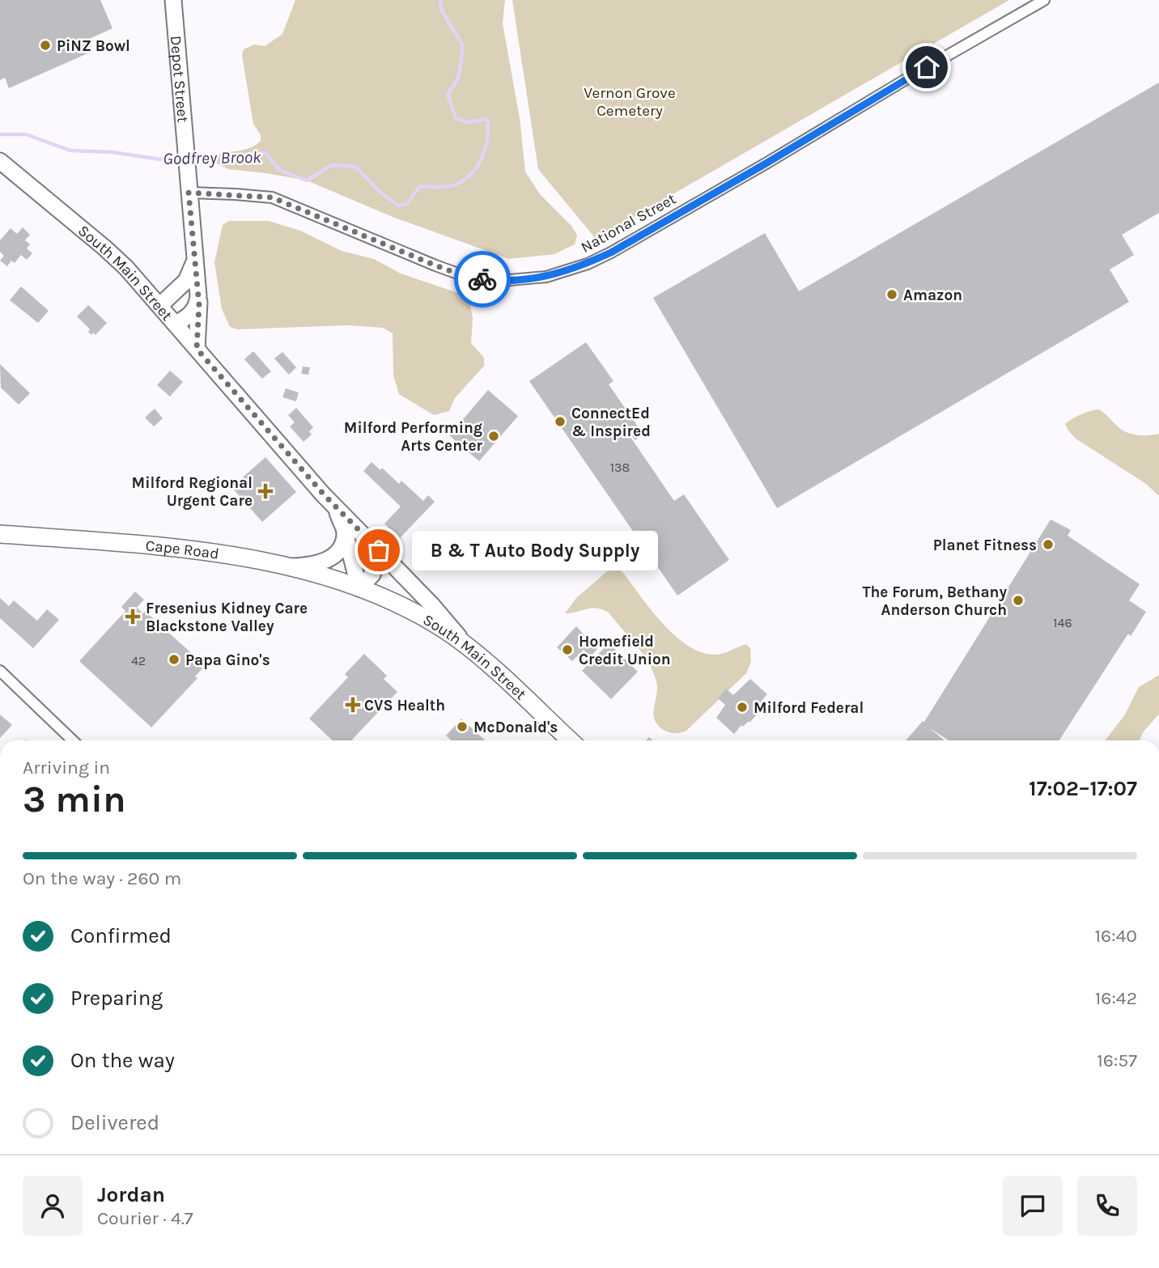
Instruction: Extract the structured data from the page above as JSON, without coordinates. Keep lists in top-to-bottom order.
{
  "streets": {
    "main road": ["Depot Street", "South Main Street", "Cape Road"],
    "street": ["National Street"]
  },
  "crossings": [
    ["Depot Street", "National Street"],
    ["Depot Street", "South Main Street"],
    ["South Main Street", "Cape Road"]
  ],
  "water": ["Godfrey Brook"],
  "parks": ["Vernon Grove Cemetery"],
  "places": {
    "other": [
      "PiNZ Bowl",
      "Amazon",
      "ConnectEd & Inspired",
      "Milford Performing Arts Center",
      "Planet Fitness",
      "B & T Auto Body Supply",
      "The Forum, Bethany Anderson Church",
      "Homefield Credit Union",
      "Papa Gino's",
      "Milford Federal",
      "McDonald's"
    ],
    "health": ["Milford Regional Urgent Care", "Fresenius Kidney Care Blackstone Valley", "CVS Health"]
  },
  "house_numbers": ["138", "146", "42"],
  "page": {
    "bubble": "B & T Auto Body Supply",
    "heading": ["3 min", "Arriving in", "17:02–17:07"],
    "panel": ["Jordan", "Courier · 4.7"],
    "bar": "On the way · 260 m",
    "list": [
      ["Confirmed", "16:40"],
      ["Preparing", "16:42"],
      ["On the way", "16:57"],
      "Delivered"
    ]
  }
}
